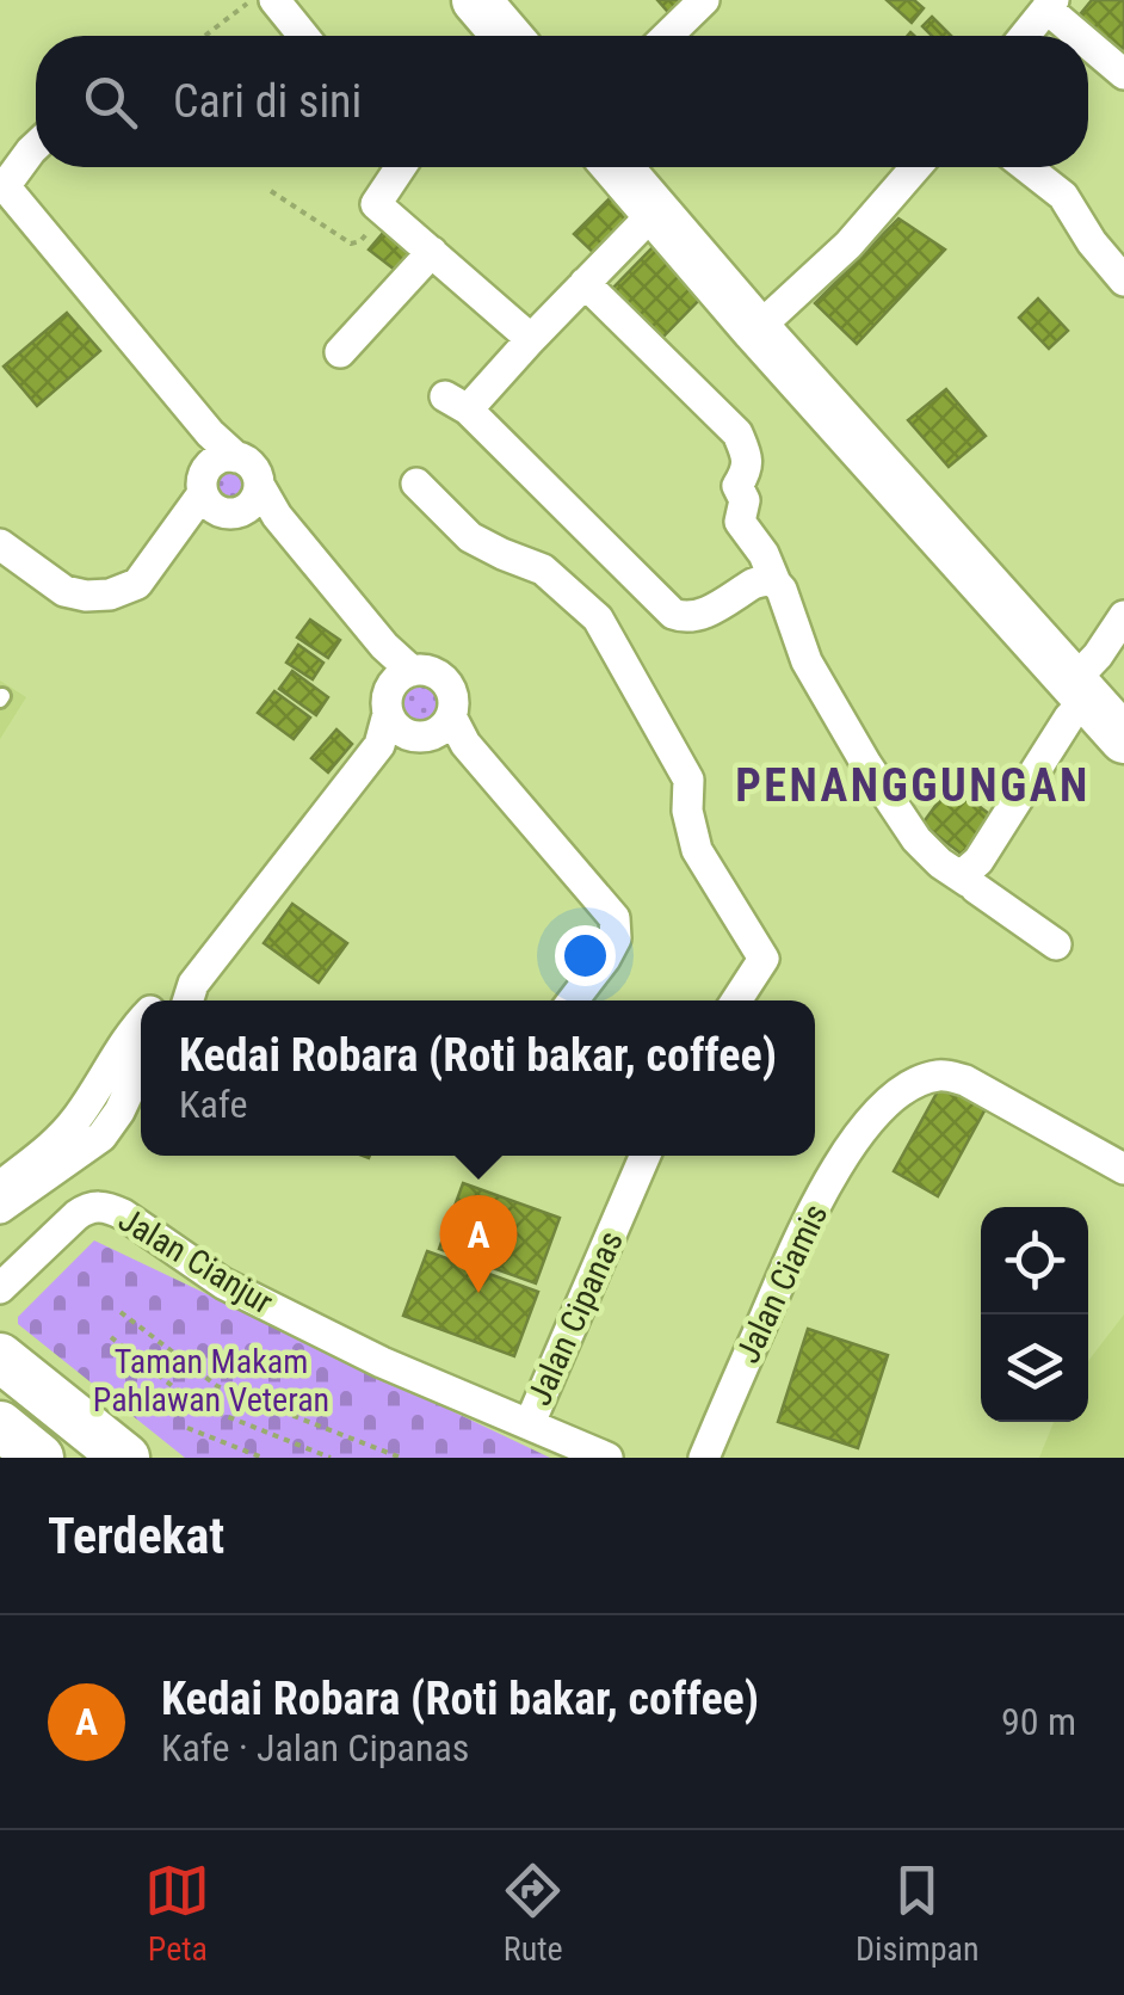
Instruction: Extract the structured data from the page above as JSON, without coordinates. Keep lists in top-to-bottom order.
{
  "streets": {
    "street": ["Jalan Cianjur", "Jalan Ciamis", "Jalan Cipanas"]
  },
  "crossings": [
    ["Jalan Cianjur", "Jalan Cipanas"]
  ],
  "districts": ["PENANGGUNGAN"],
  "parks": ["Taman Makam Pahlawan Veteran"],
  "page": {
    "search": "Cari di sini",
    "popup": ["Kedai Robara (Roti bakar, coffee)", "Kafe"],
    "pins": "A",
    "heading": "Terdekat",
    "list": [
      {
        "mark": "A",
        "name": "Kedai Robara (Roti bakar, coffee)",
        "note": "Kafe · Jalan Cipanas",
        "value": "90 m"
      }
    ],
    "nav": ["Peta", "Rute", "Disimpan"]
  }
}
